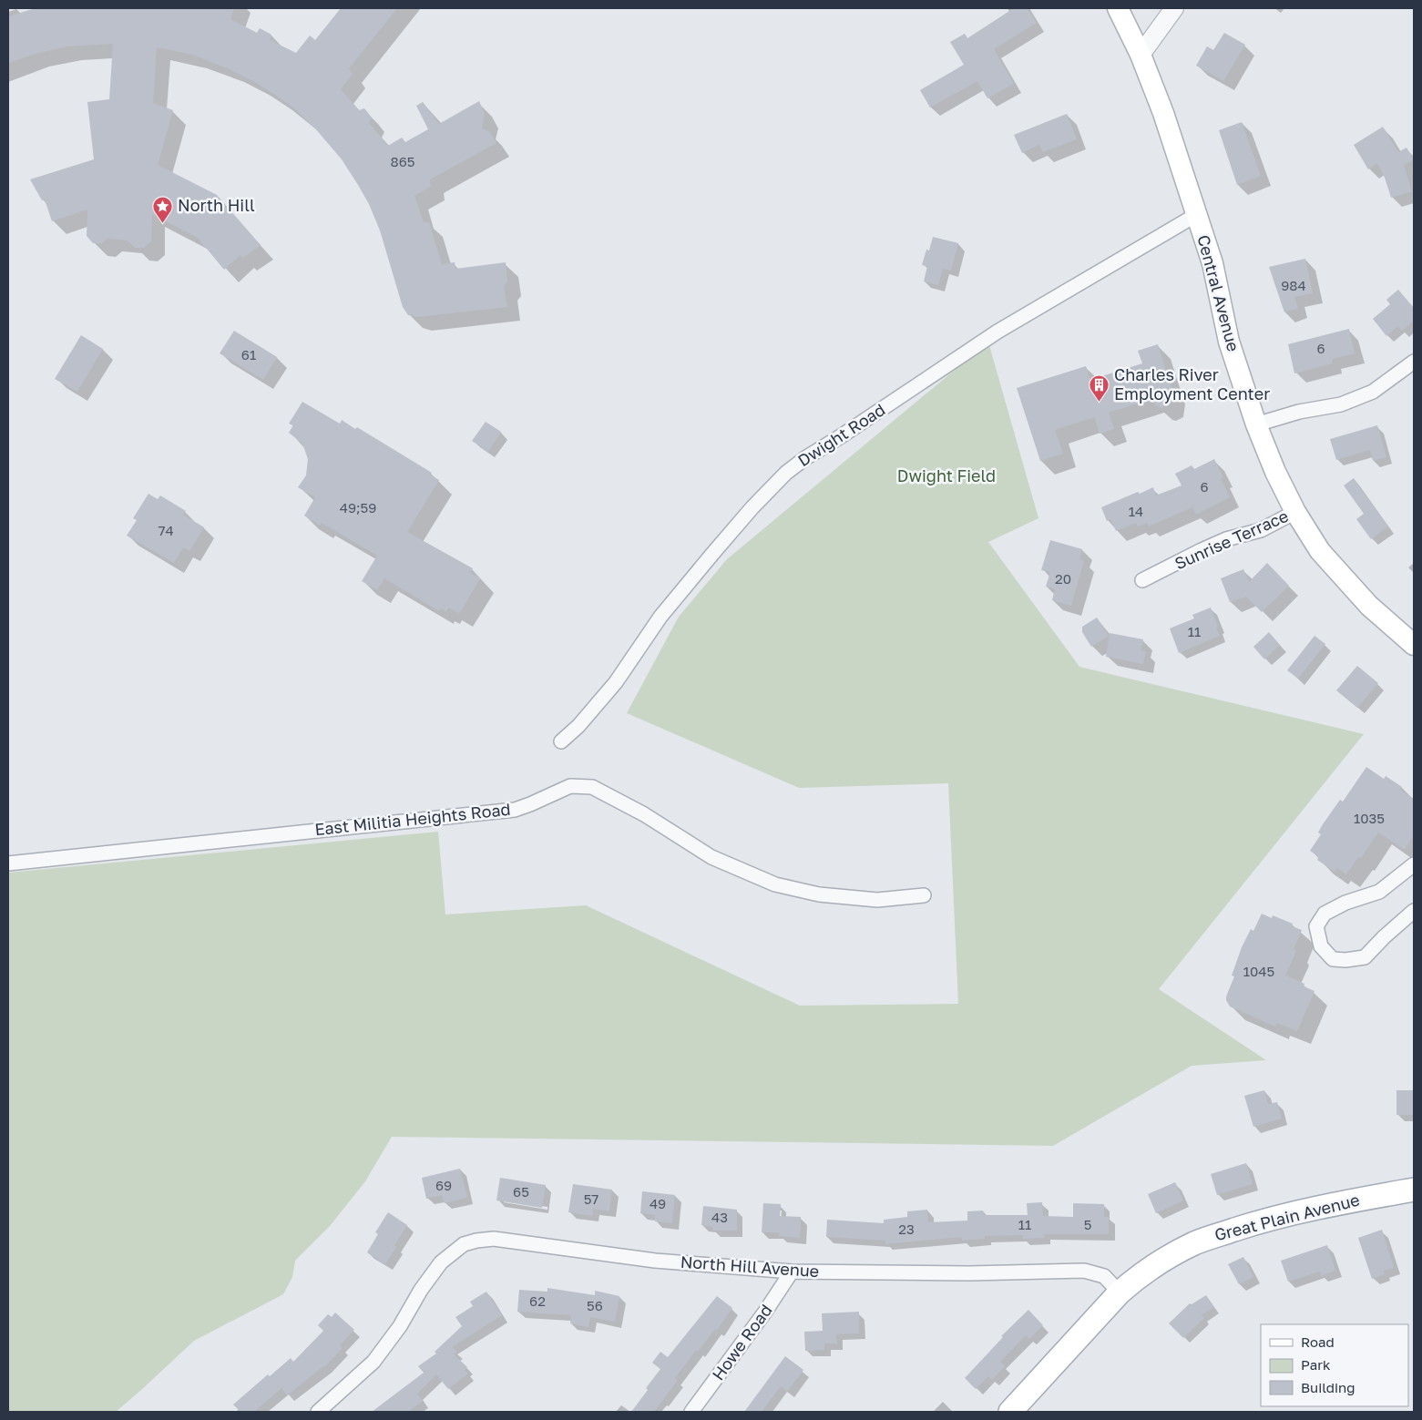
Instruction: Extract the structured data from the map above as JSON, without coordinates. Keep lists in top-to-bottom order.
{
  "streets": {
    "main road": ["Central Avenue", "Great Plain Avenue"],
    "street": [
      "Dwight Road",
      "Sunrise Terrace",
      "East Militia Heights Road",
      "North Hill Avenue",
      "Howe Road"
    ]
  },
  "crossings": [
    ["Central Avenue", "Dwight Road"],
    ["Central Avenue", "Sunrise Terrace"],
    ["Great Plain Avenue", "North Hill Avenue"],
    ["North Hill Avenue", "Howe Road"]
  ],
  "parks": ["Dwight Field"],
  "places": {
    "place": ["North Hill"],
    "building": ["Charles River Employment Center"]
  },
  "house_numbers": [
    "865",
    "984",
    "6",
    "61",
    "6",
    "49;59",
    "14",
    "74",
    "20",
    "11",
    "1035",
    "1045",
    "69",
    "65",
    "57",
    "49",
    "43",
    "11",
    "5",
    "23",
    "62",
    "56"
  ],
  "legend": ["Road", "Park", "Building"]
}
